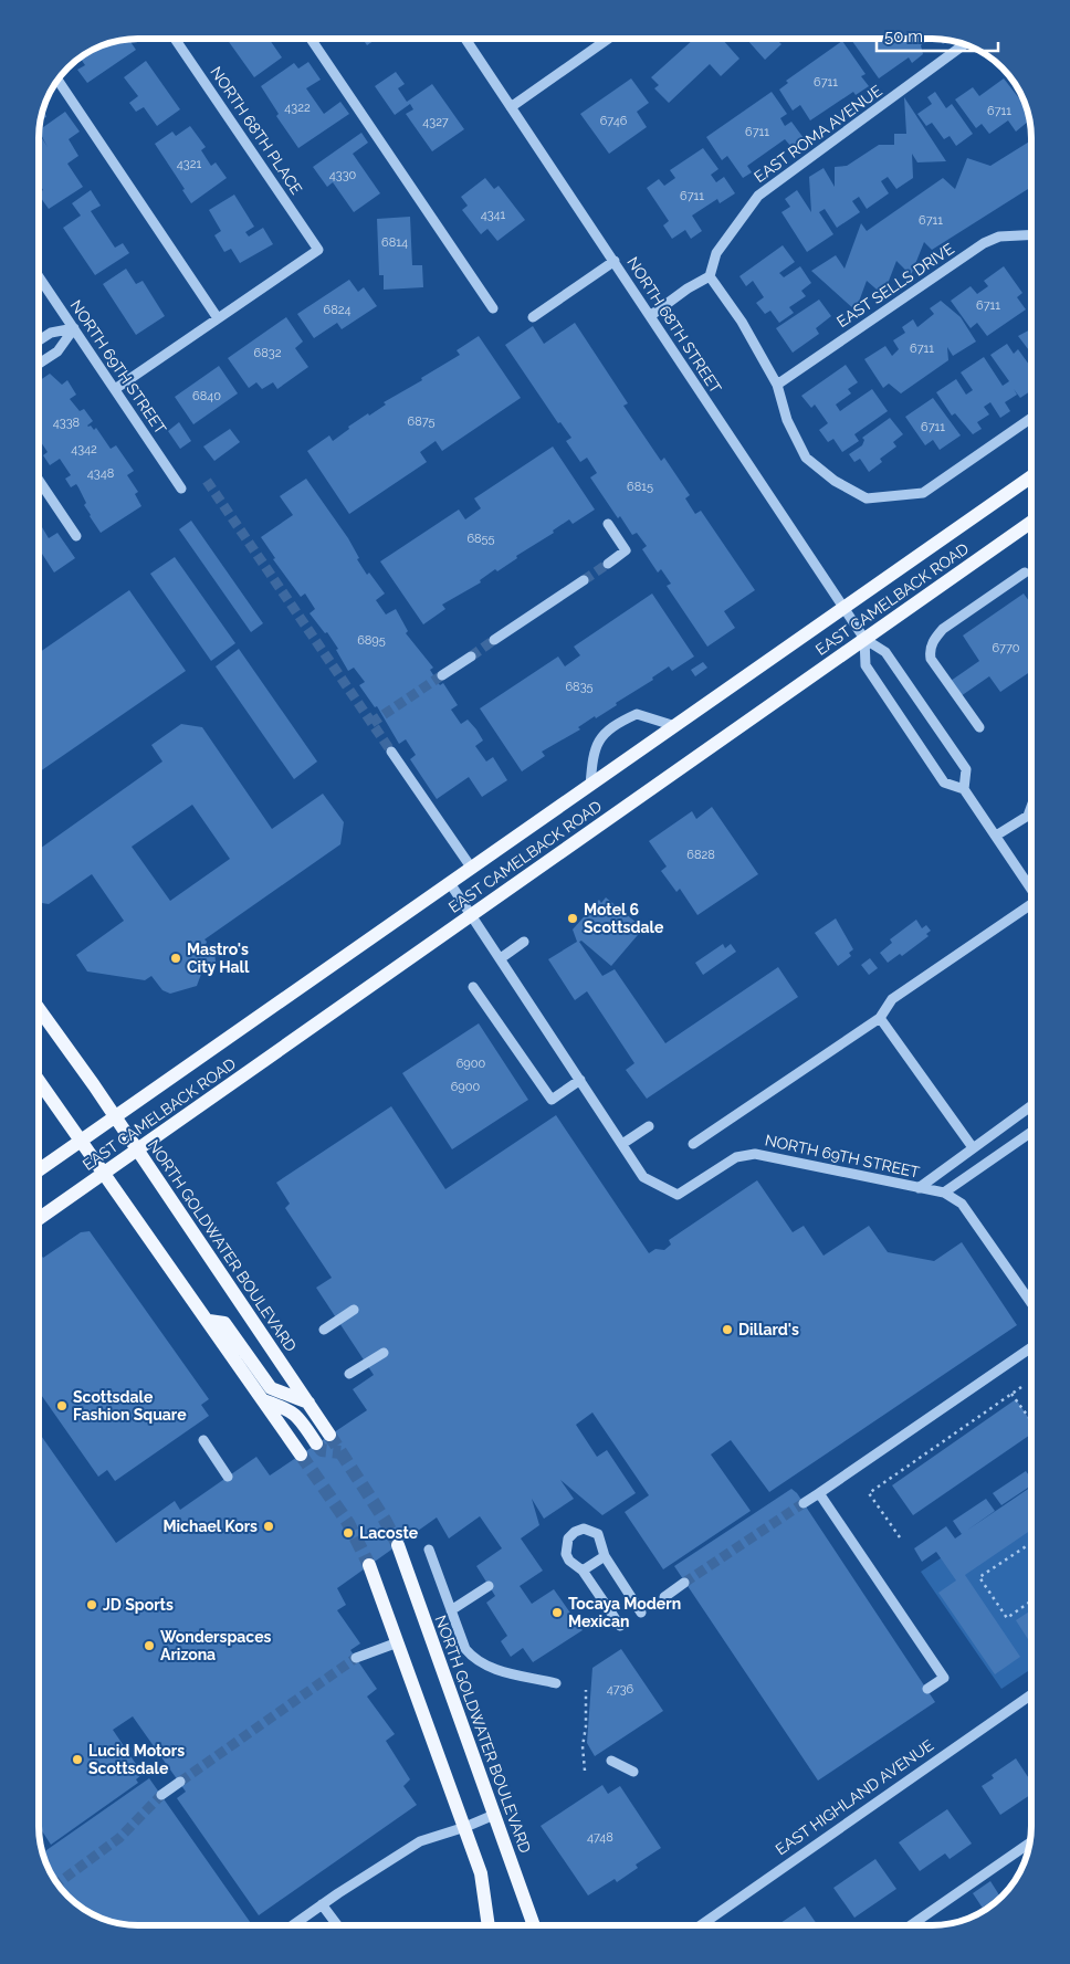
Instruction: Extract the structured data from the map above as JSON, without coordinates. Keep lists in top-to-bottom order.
{
  "streets": {
    "main road": ["EAST CAMELBACK ROAD", "NORTH GOLDWATER BOULEVARD"],
    "street": [
      "NORTH 68TH PLACE",
      "EAST ROMA AVENUE",
      "EAST SELLS DRIVE",
      "NORTH 68TH STREET",
      "NORTH 69TH STREET",
      "EAST HIGHLAND AVENUE"
    ]
  },
  "crossings": [
    ["NORTH 68TH STREET", "EAST CAMELBACK ROAD"],
    ["NORTH 69TH STREET", "EAST CAMELBACK ROAD"],
    ["EAST CAMELBACK ROAD", "NORTH GOLDWATER BOULEVARD"]
  ],
  "places": [
    "Motel 6 Scottsdale",
    "Mastro's City Hall",
    "Dillard's",
    "Scottsdale Fashion Square",
    "Michael Kors",
    "Lacoste",
    "JD Sports",
    "Tocaya Modern Mexican",
    "Wonderspaces Arizona",
    "Lucid Motors Scottsdale"
  ],
  "house_numbers": [
    "6711",
    "4322",
    "6711",
    "6746",
    "4327",
    "6711",
    "4321",
    "4330",
    "6711",
    "4341",
    "6711",
    "6814",
    "6711",
    "6824",
    "6711",
    "6832",
    "6840",
    "6875",
    "4338",
    "6711",
    "4342",
    "4348",
    "6815",
    "6855",
    "6895",
    "6770",
    "6835",
    "6828",
    "6900",
    "6900",
    "4736",
    "4748"
  ],
  "scale_bar": "50 m"
}
